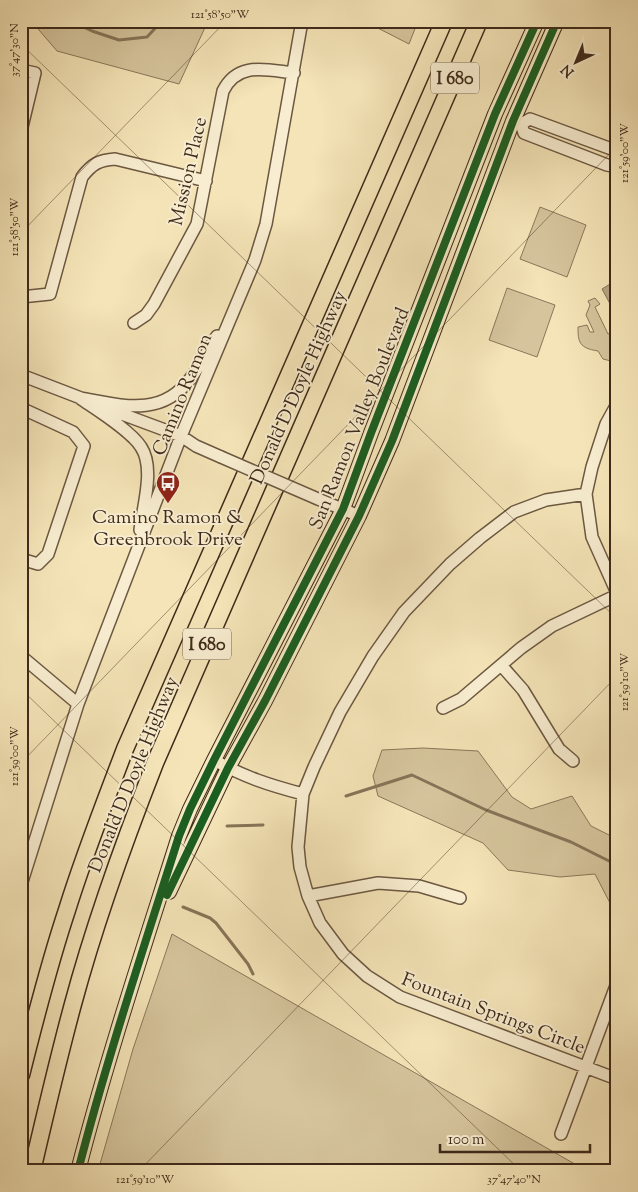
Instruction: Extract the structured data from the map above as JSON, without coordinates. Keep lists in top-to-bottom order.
{
  "streets": {
    "highway": ["I 680", "Donald D Doyle Highway"],
    "main road": ["San Ramon Valley Boulevard"],
    "street": ["Mission Place", "Camino Ramon", "Fountain Springs Circle"]
  },
  "crossings": [
    ["Mission Place", "Camino Ramon"]
  ],
  "places": {
    "bus stop": ["Camino Ramon & Greenbrook Drive"]
  },
  "scale_bar": "100 m",
  "north": "bottom left",
  "coordinates": [
    "121°58'50\"W",
    "37°47'30\"N",
    "121°59'00\"W",
    "121°59'10\"W",
    "37°47'40\"N"
  ]
}
